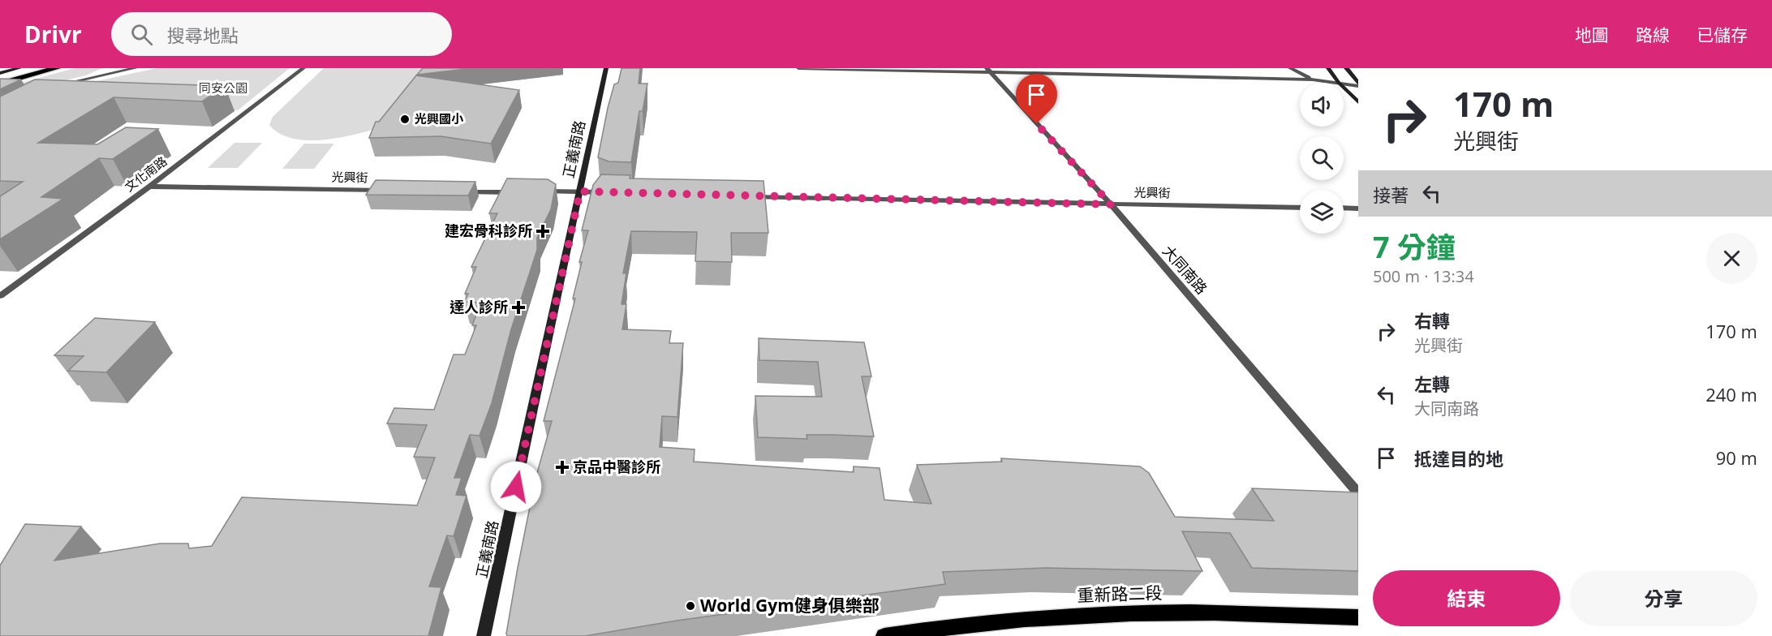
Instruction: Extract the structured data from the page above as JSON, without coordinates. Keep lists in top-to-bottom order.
{
  "streets": {
    "main road": ["重新路二段"],
    "street": [
      "正義南路",
      "文化南路",
      "光興街",
      "大同南路"
    ]
  },
  "crossings": [
    ["文化南路", "光興街"],
    ["光興街", "大同南路"]
  ],
  "parks": ["同安公園"],
  "places": {
    "other": ["光興國小", "World Gym健身俱樂部"],
    "health": ["建宏骨科診所", "達人診所", "京品中醫診所"]
  },
  "page": {
    "header": "Drivr",
    "search": "搜尋地點",
    "nav": ["地圖", "路線", "已儲存"],
    "turn": ["170 m", "光興街"],
    "then": "接著",
    "heading": ["7 分鐘", "500 m · 13:34"],
    "list": [
      {
        "name": "右轉",
        "note": "光興街",
        "value": "170 m"
      },
      {
        "name": "左轉",
        "note": "大同南路",
        "value": "240 m"
      },
      {
        "name": "抵達目的地",
        "value": "90 m"
      }
    ],
    "buttons": ["結束", "分享"]
  }
}
